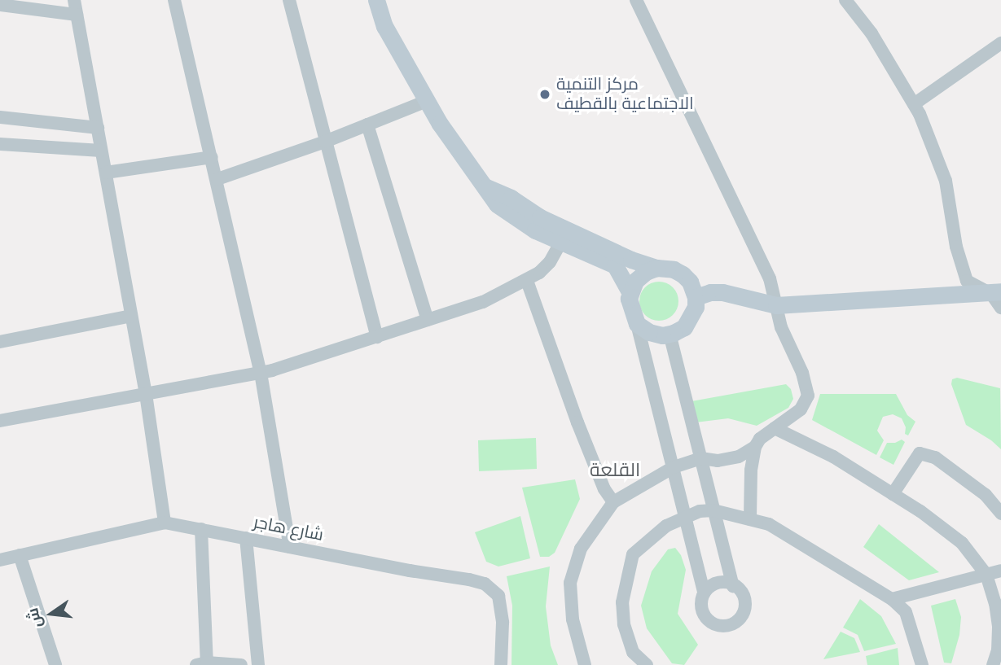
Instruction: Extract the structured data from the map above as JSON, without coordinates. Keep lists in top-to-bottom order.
{
  "streets": {
    "street": ["شارع هاجر"]
  },
  "districts": ["القلعة"],
  "places": ["مركز التنمية الاجتماعية بالقطيف"],
  "north": "left"
}
